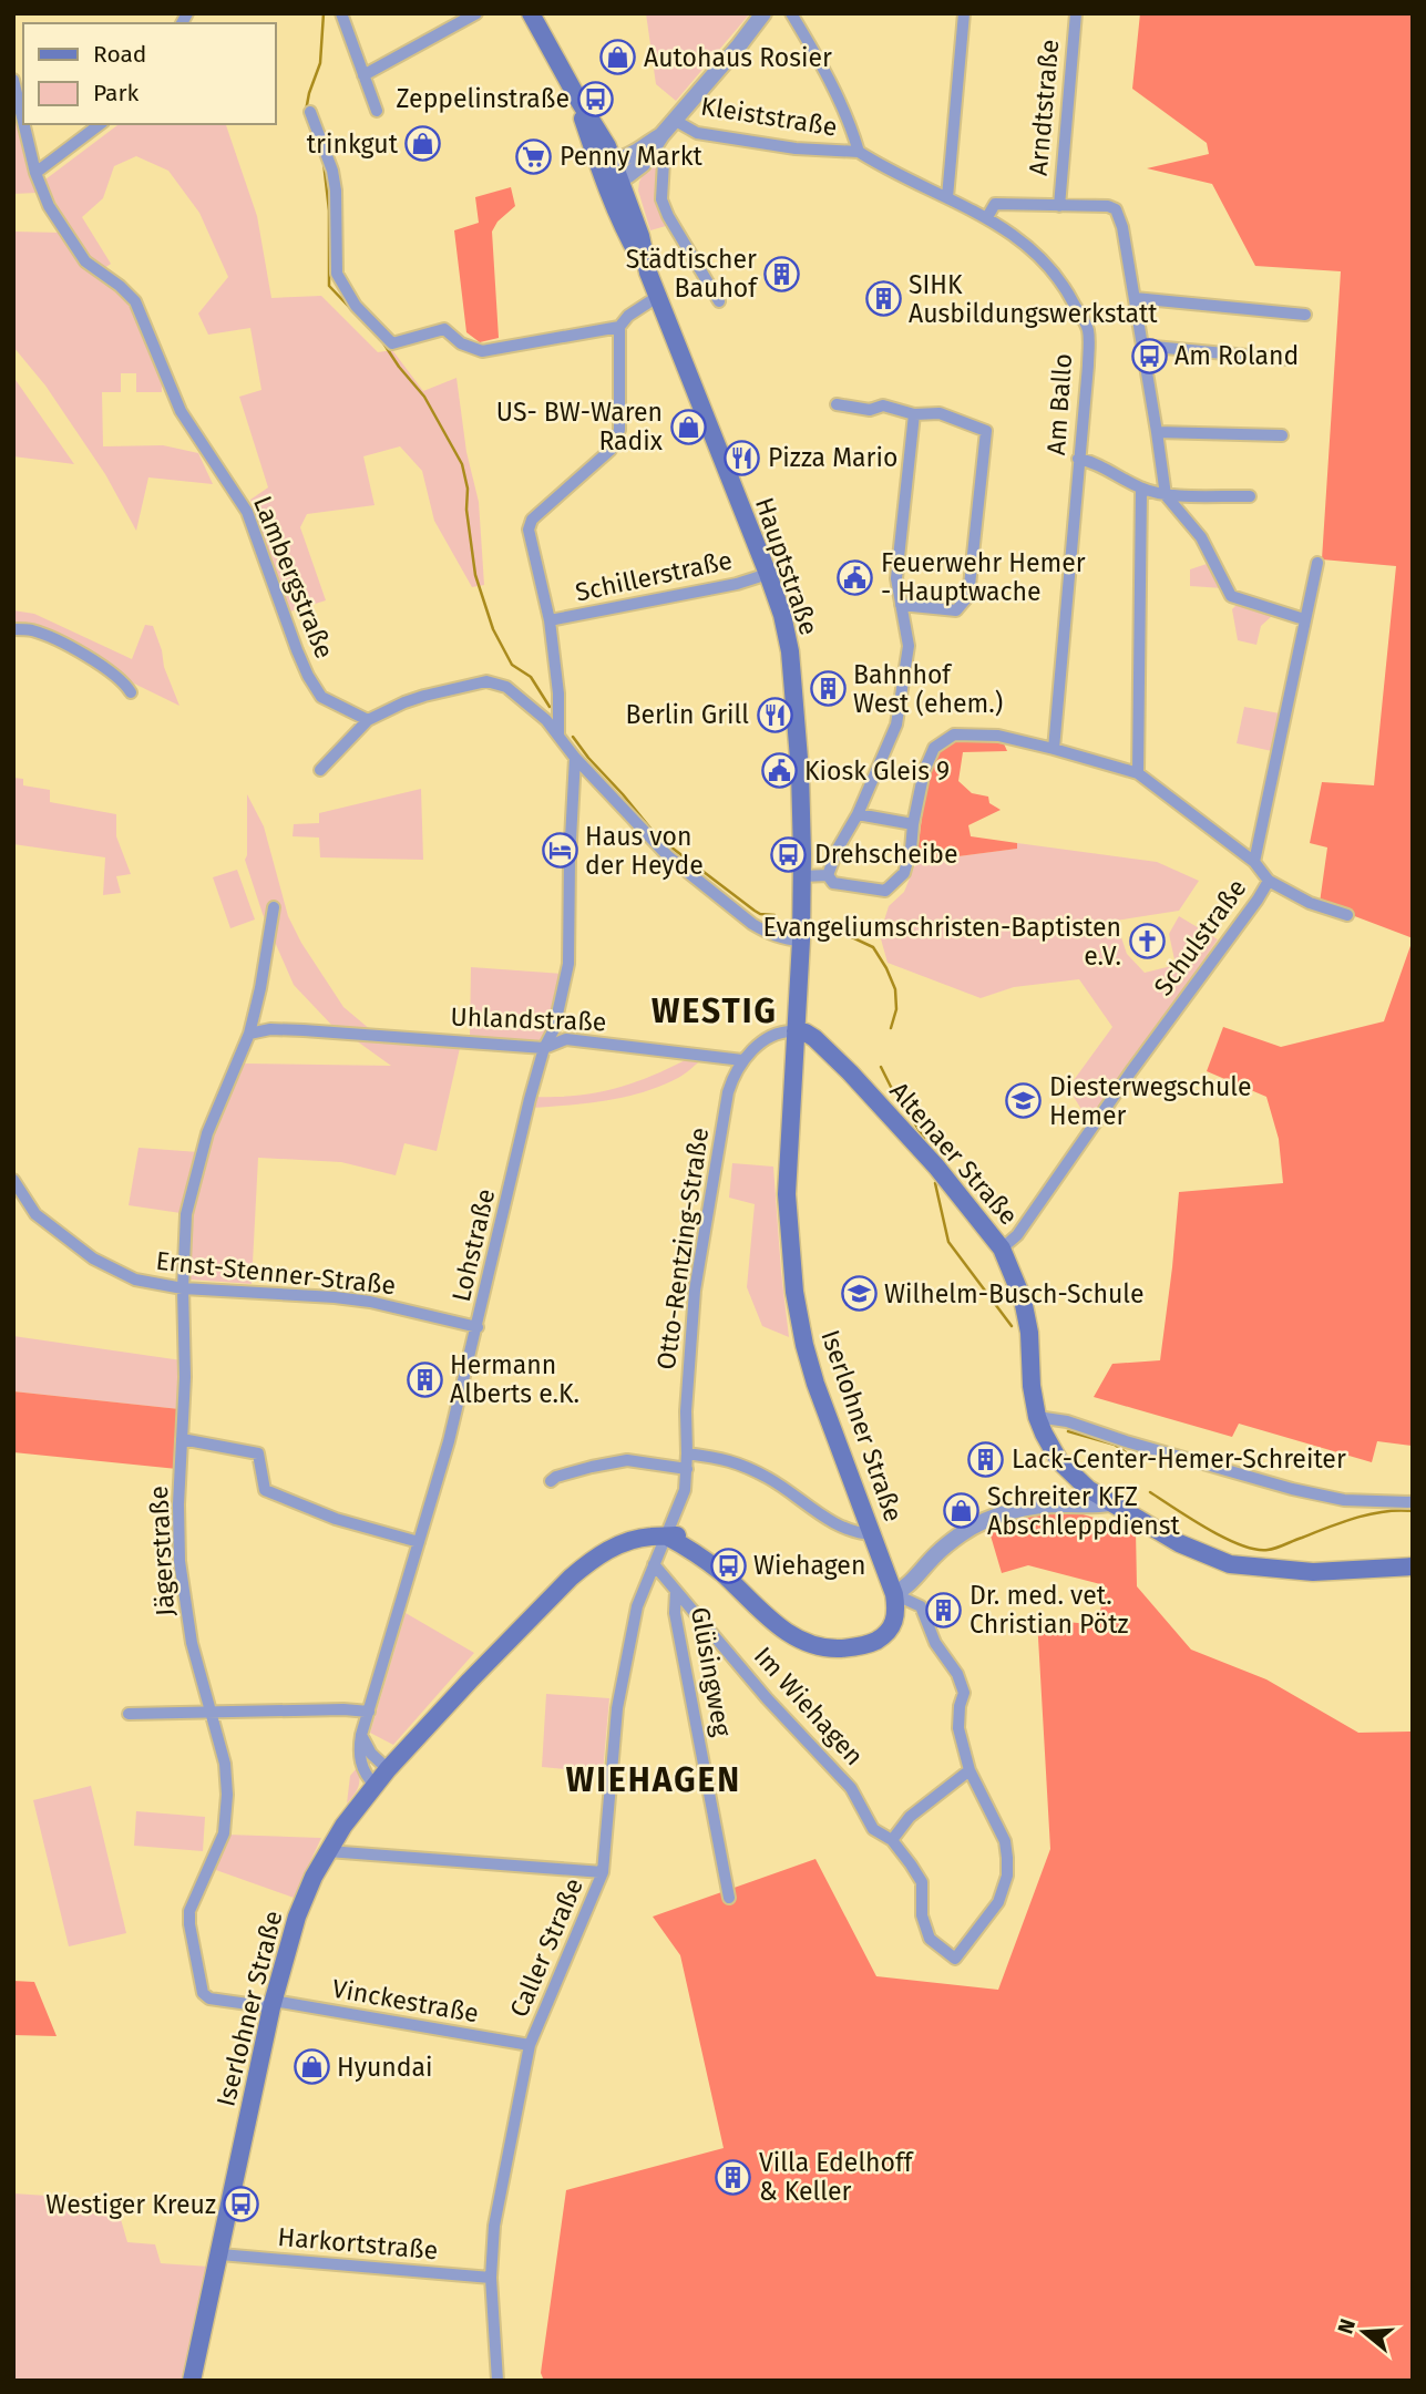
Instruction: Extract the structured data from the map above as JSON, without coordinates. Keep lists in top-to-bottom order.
{
  "streets": {
    "main road": ["Hauptstraße", "Altenaer Straße", "Iserlohner Straße"],
    "street": [
      "Arndtstraße",
      "Kleiststraße",
      "Am Ballo",
      "Schillerstraße",
      "Lambergstraße",
      "Schulstraße",
      "Uhlandstraße",
      "Lohstraße",
      "Otto-Rentzing-Straße",
      "Ernst-Stenner-Straße",
      "Jägerstraße",
      "Glüsingweg",
      "Im Wiehagen",
      "Caller Straße",
      "Vinckestraße",
      "Harkortstraße"
    ]
  },
  "crossings": [
    ["Kleiststraße", "Am Ballo"],
    ["Hauptstraße", "Schillerstraße"],
    ["Hauptstraße", "Altenaer Straße"],
    ["Hauptstraße", "Iserlohner Straße"],
    ["Schulstraße", "Altenaer Straße"],
    ["Uhlandstraße", "Lohstraße"],
    ["Uhlandstraße", "Otto-Rentzing-Straße"],
    ["Uhlandstraße", "Jägerstraße"],
    ["Altenaer Straße", "Iserlohner Straße"],
    ["Lohstraße", "Ernst-Stenner-Straße"],
    ["Lohstraße", "Iserlohner Straße"],
    ["Otto-Rentzing-Straße", "Iserlohner Straße"],
    ["Otto-Rentzing-Straße", "Caller Straße"],
    ["Ernst-Stenner-Straße", "Jägerstraße"],
    ["Iserlohner Straße", "Jägerstraße"],
    ["Iserlohner Straße", "Caller Straße"],
    ["Iserlohner Straße", "Vinckestraße"],
    ["Iserlohner Straße", "Harkortstraße"],
    ["Jägerstraße", "Vinckestraße"],
    ["Glüsingweg", "Im Wiehagen"],
    ["Im Wiehagen", "Caller Straße"],
    ["Caller Straße", "Vinckestraße"],
    ["Caller Straße", "Harkortstraße"]
  ],
  "districts": ["WESTIG", "WIEHAGEN"],
  "places": {
    "shop": [
      "Autohaus Rosier",
      "trinkgut",
      "US- BW-Waren Radix",
      "Schreiter KFZ Abschleppdienst",
      "Hyundai"
    ],
    "bus stop": [
      "Zeppelinstraße",
      "Am Roland",
      "Drehscheibe",
      "Wiehagen",
      "Westiger Kreuz"
    ],
    "supermarket": ["Penny Markt"],
    "building": [
      "Städtischer Bauhof",
      "SIHK Ausbildungswerkstatt",
      "Bahnhof West (ehem.)",
      "Hermann Alberts e.K.",
      "Lack-Center-Hemer-Schreiter",
      "Dr. med. vet. Christian Pötz",
      "Villa Edelhoff & Keller"
    ],
    "restaurant": ["Pizza Mario", "Berlin Grill"],
    "public building": ["Feuerwehr Hemer - Hauptwache", "Kiosk Gleis 9"],
    "hotel": ["Haus von der Heyde"],
    "church": ["Evangeliumschristen-Baptisten e.V."],
    "school or university": ["Diesterwegschule Hemer", "Wilhelm-Busch-Schule"]
  },
  "legend": ["Road", "Park"],
  "north": "left"
}
